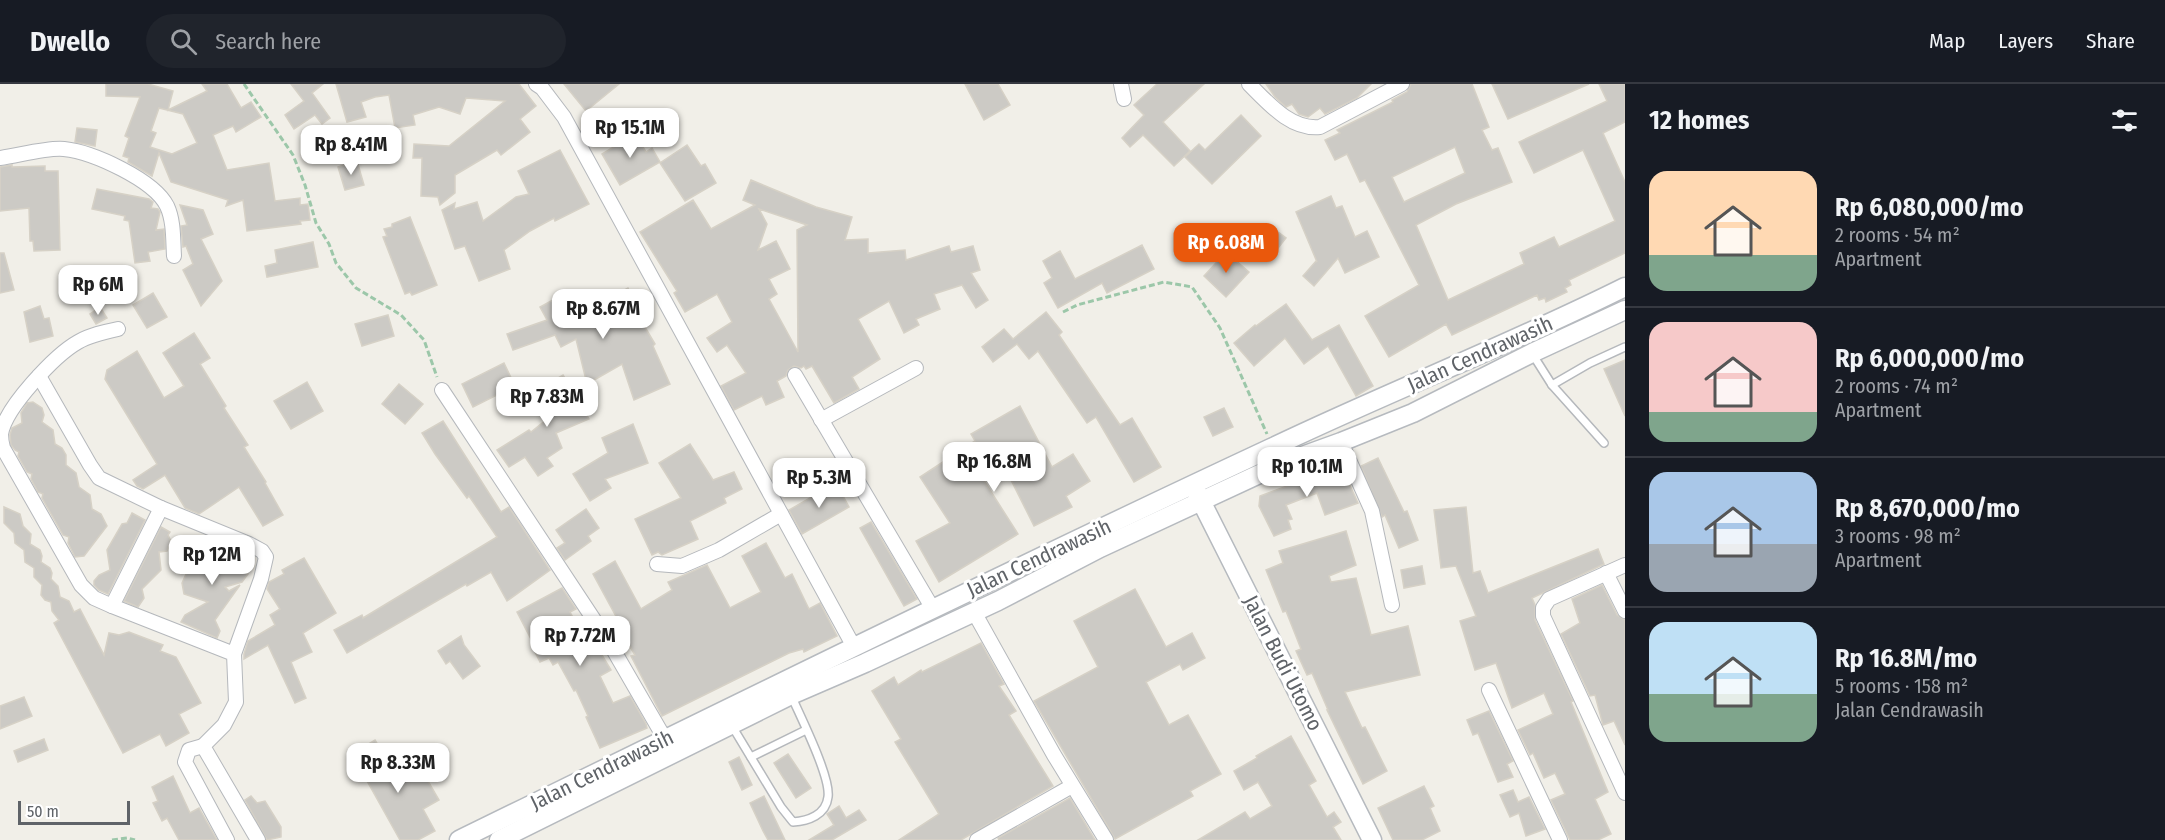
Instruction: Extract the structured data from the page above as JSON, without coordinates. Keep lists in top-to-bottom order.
{
  "streets": {
    "main road": ["Jalan Cendrawasih", "Jalan Budi Utomo"]
  },
  "crossings": [
    ["Jalan Cendrawasih", "Jalan Budi Utomo"]
  ],
  "scale_bar": "50 m",
  "page": {
    "header": "Dwello",
    "search": "Search here",
    "nav": ["Map", "Layers", "Share"],
    "heading": "12 homes",
    "price": [
      "Rp 15.1M",
      "Rp 8.41M",
      "Rp 6.08M",
      "Rp 6M",
      "Rp 8.67M",
      "Rp 7.83M",
      "Rp 16.8M",
      "Rp 10.1M",
      "Rp 5.3M",
      "Rp 12M",
      "Rp 7.72M",
      "Rp 8.33M"
    ],
    "list": [
      {
        "name": "Rp 6,080,000/mo",
        "note": "2 rooms · 54 m² · Apartment"
      },
      {
        "name": "Rp 6,000,000/mo",
        "note": "2 rooms · 74 m² · Apartment"
      },
      {
        "name": "Rp 8,670,000/mo",
        "note": "3 rooms · 98 m² · Apartment"
      },
      {
        "name": "Rp 16.8M/mo",
        "note": "5 rooms · 158 m² · Jalan Cendrawasih"
      }
    ],
    "scale": "50 m"
  }
}
